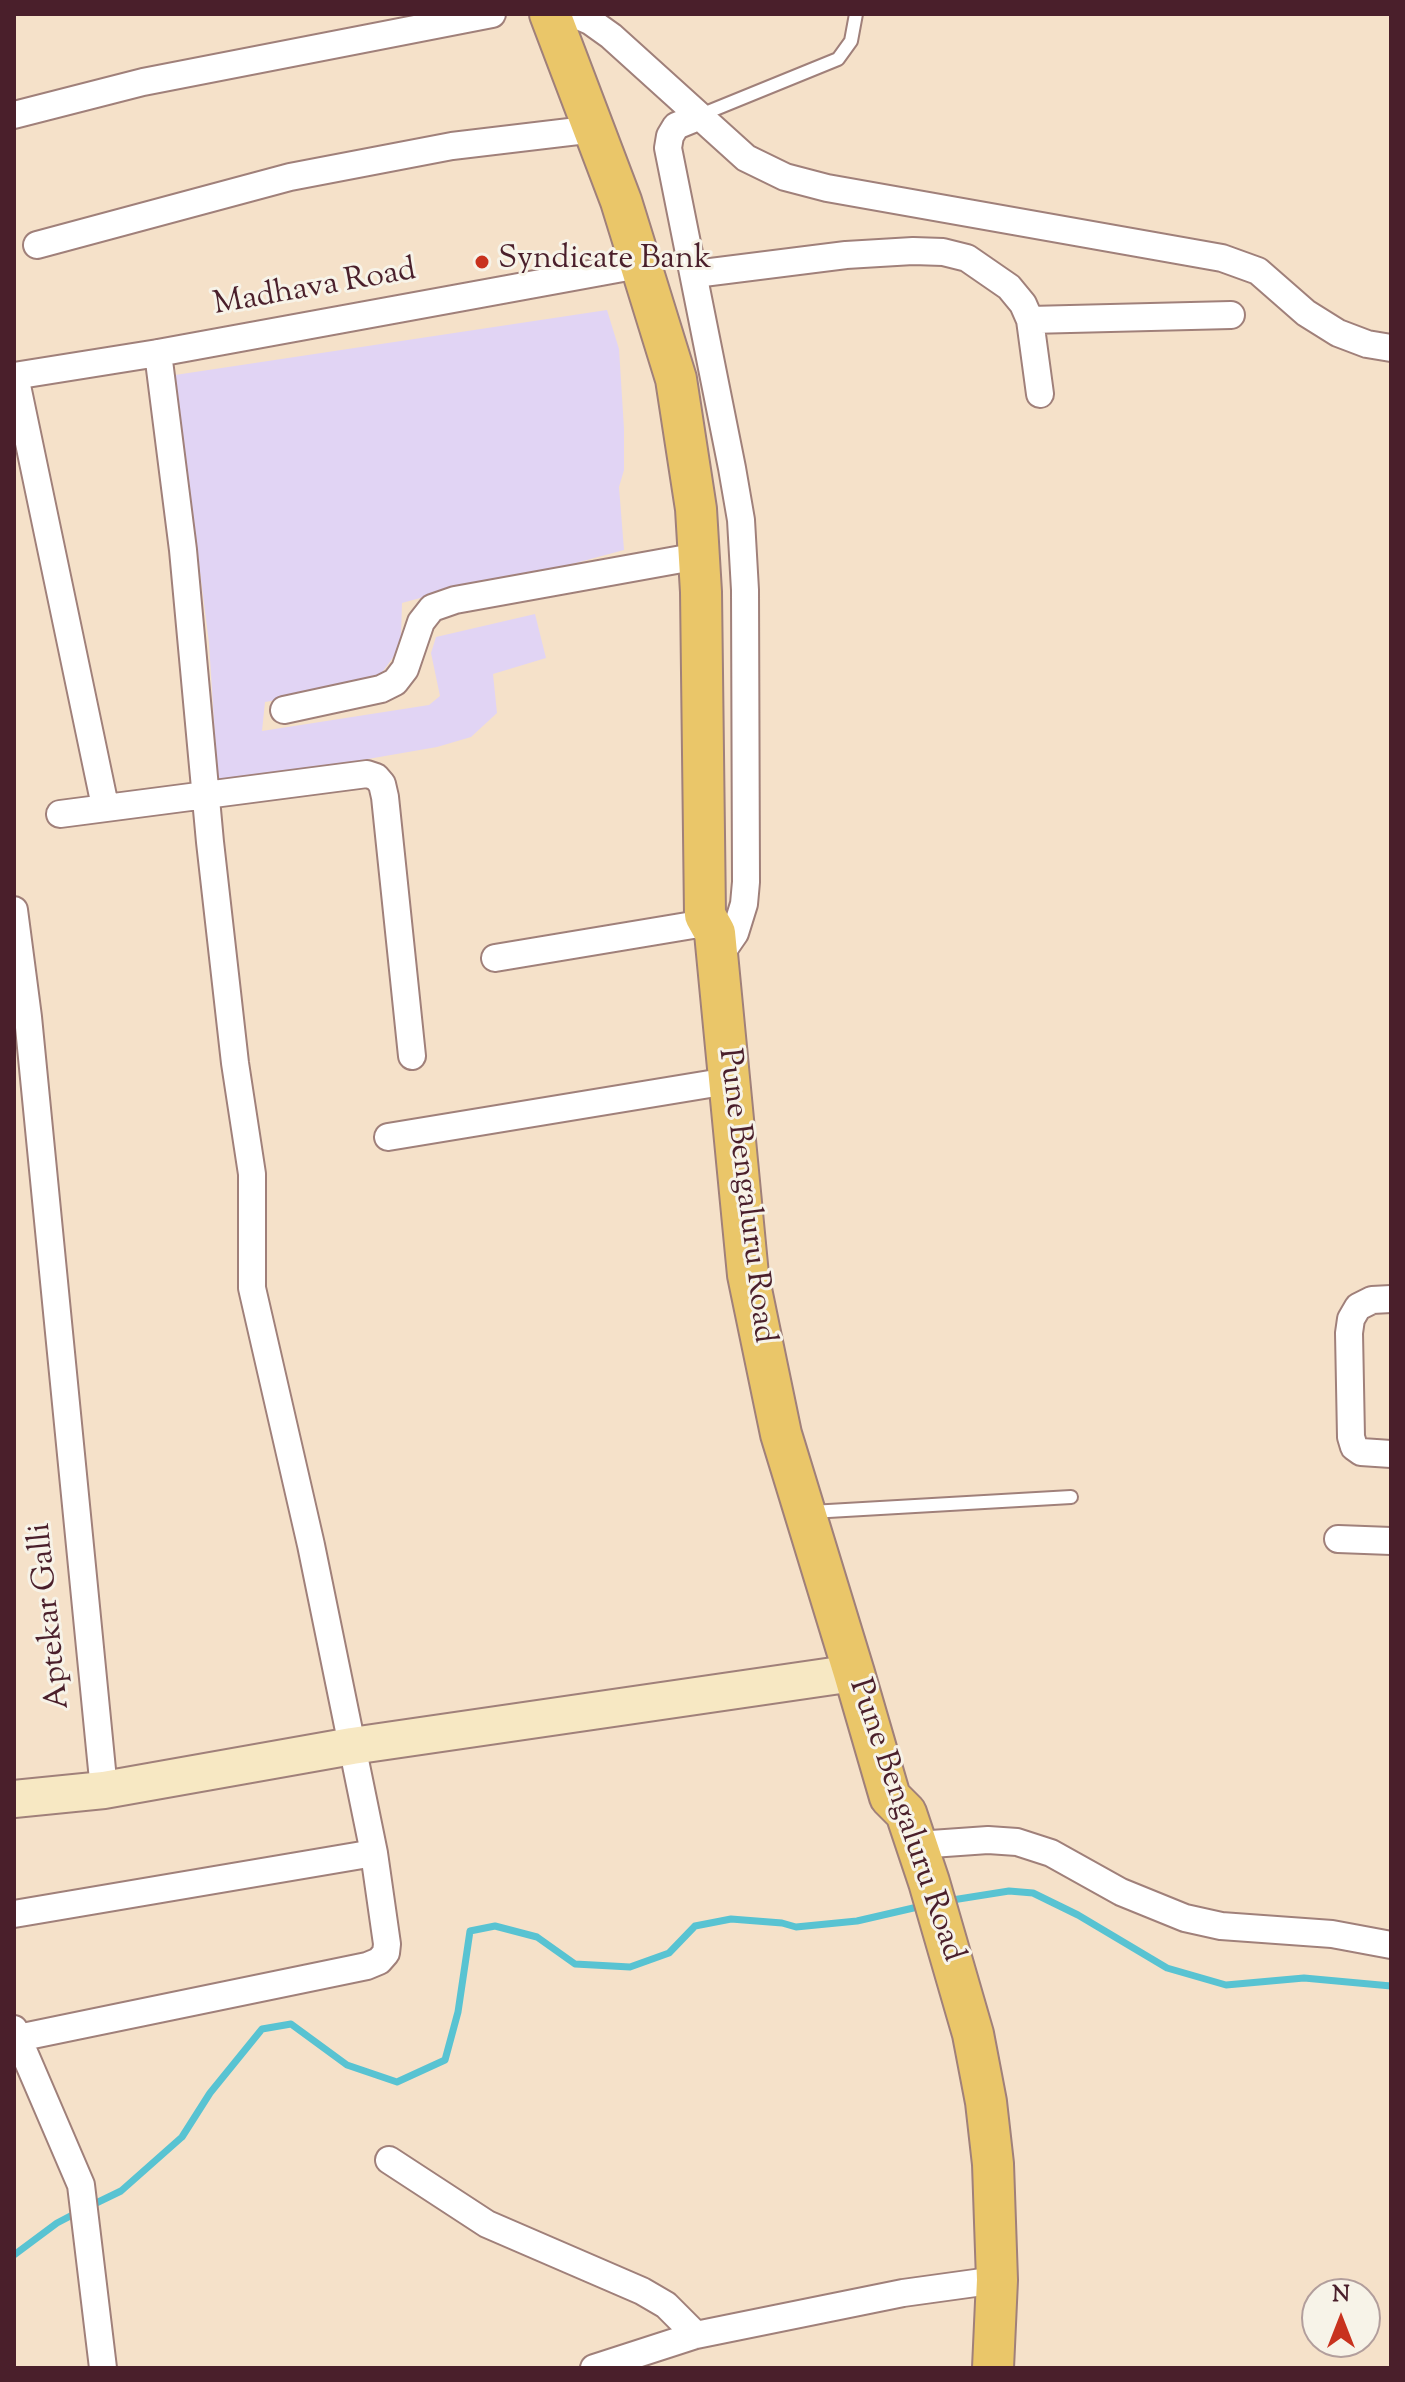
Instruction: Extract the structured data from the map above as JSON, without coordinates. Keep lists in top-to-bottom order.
{
  "streets": {
    "main road": ["Pune Bengaluru Road"],
    "street": ["Madhava Road", "Aptekar Galli"]
  },
  "places": ["Syndicate Bank"],
  "north": "top"
}
